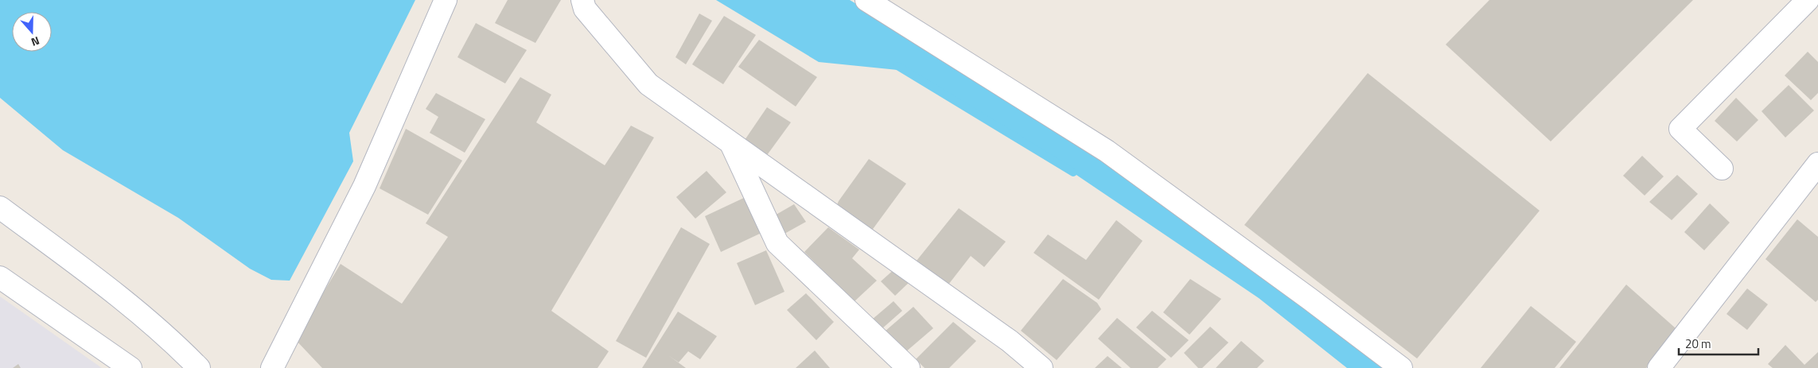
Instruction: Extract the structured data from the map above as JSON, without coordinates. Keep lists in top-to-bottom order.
{
  "scale_bar": "20 m",
  "north": "bottom"
}
